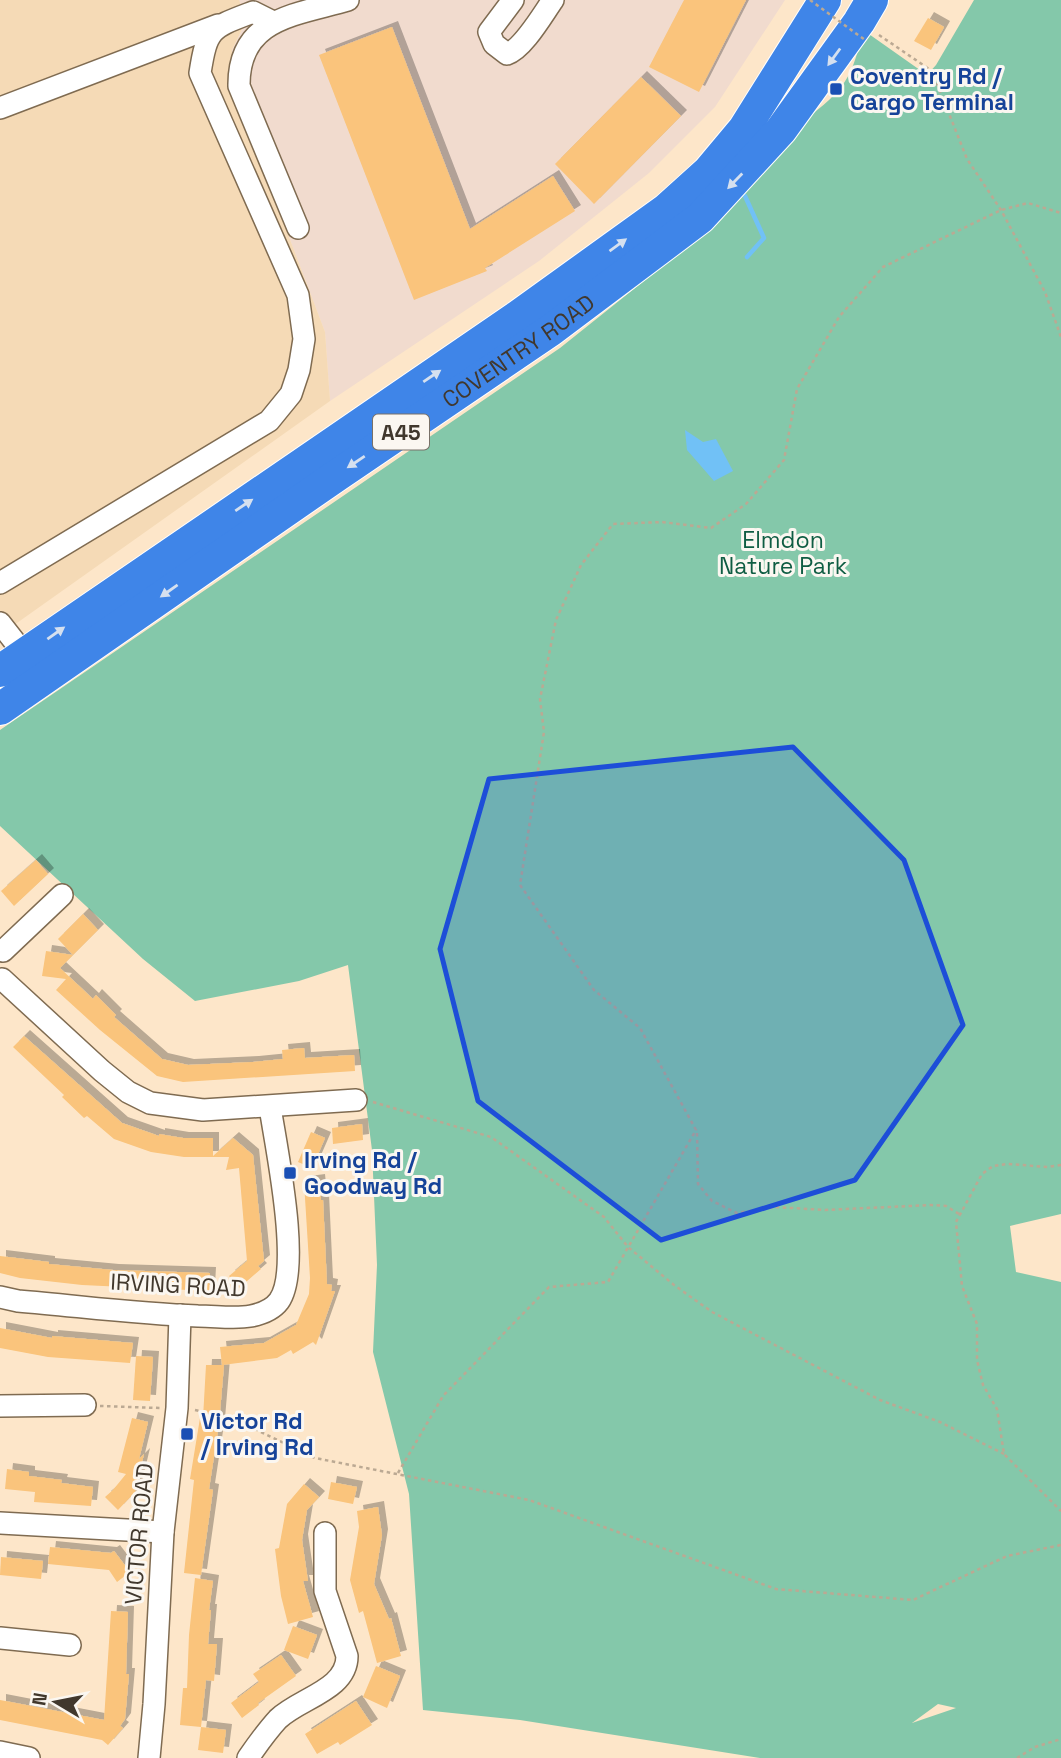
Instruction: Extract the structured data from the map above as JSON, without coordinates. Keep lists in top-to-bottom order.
{
  "streets": {
    "highway": ["COVENTRY ROAD", "A45"],
    "street": ["IRVING ROAD", "VICTOR ROAD"]
  },
  "crossings": [
    ["IRVING ROAD", "VICTOR ROAD"]
  ],
  "parks": ["Elmdon Nature Park"],
  "places": {
    "transit": ["Coventry Rd / Cargo Terminal", "Irving Rd / Goodway Rd", "Victor Rd / Irving Rd"]
  },
  "north": "left"
}
